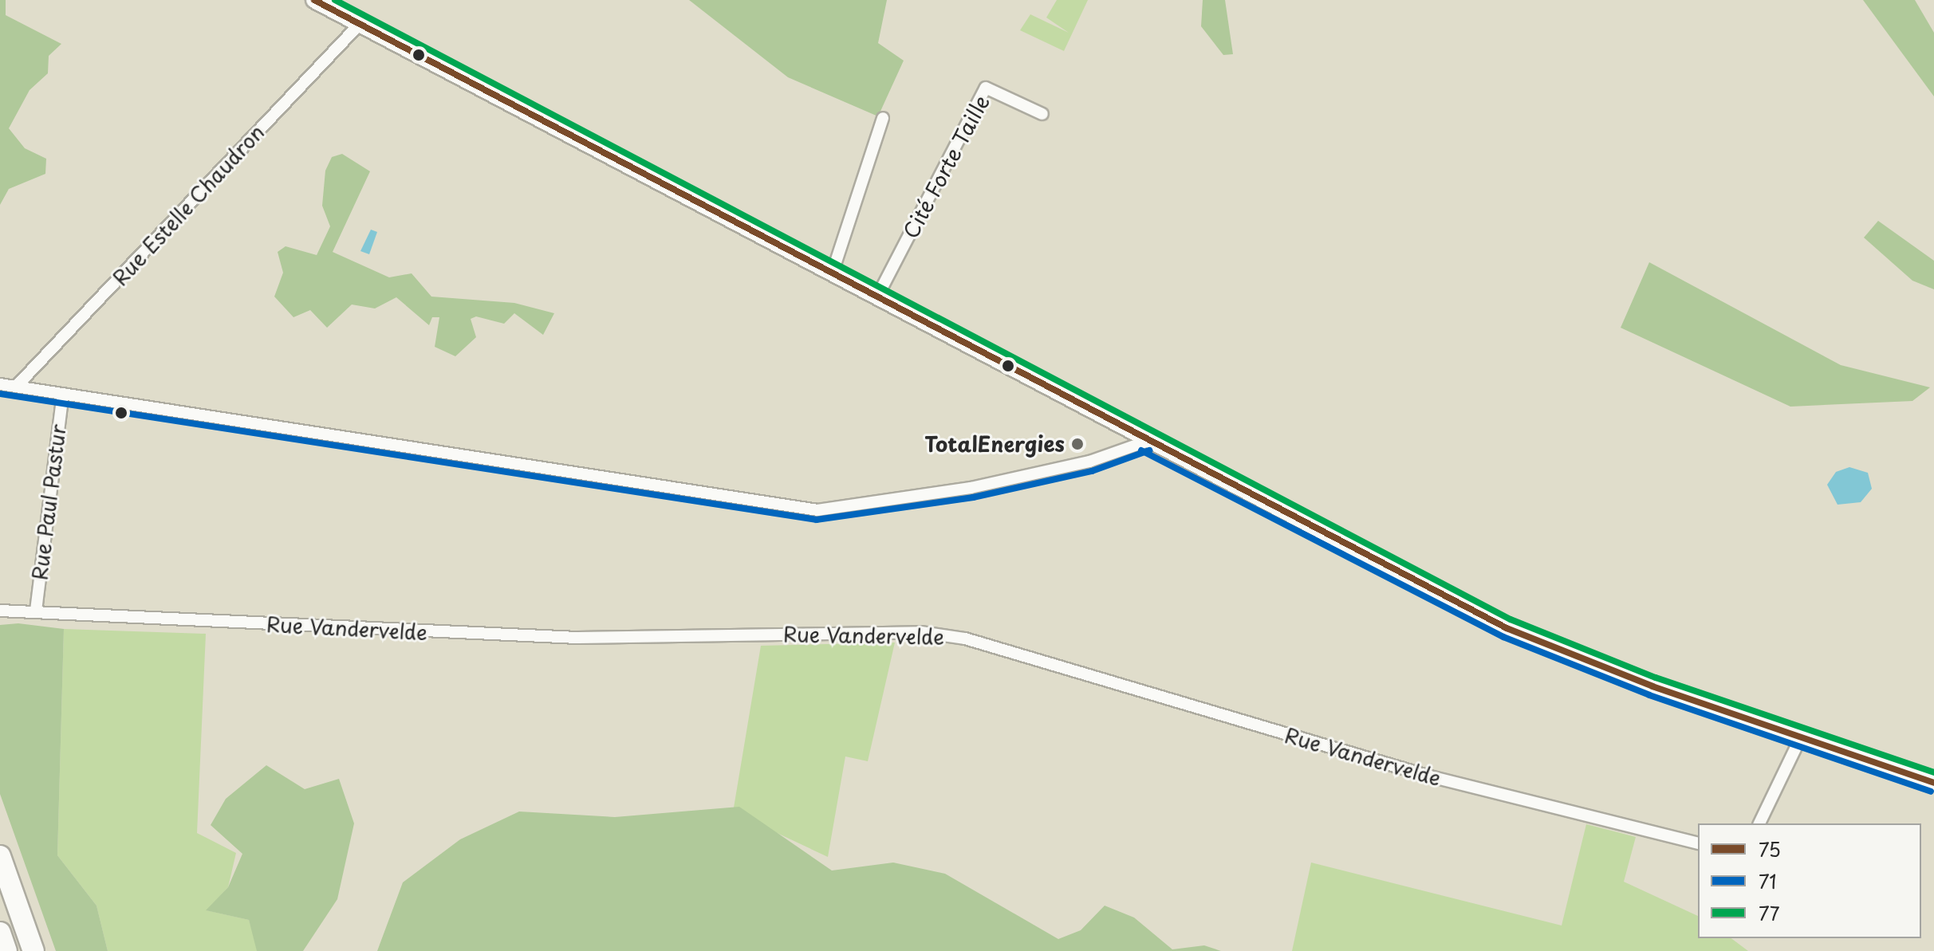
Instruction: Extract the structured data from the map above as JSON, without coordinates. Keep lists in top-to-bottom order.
{
  "streets": {
    "street": [
      "Cité Forte Taille",
      "Rue Estelle Chaudron",
      "Rue Paul Pastur",
      "Rue Vandervelde"
    ]
  },
  "crossings": [
    ["Rue Paul Pastur", "Rue Vandervelde"]
  ],
  "places": ["TotalEnergies"],
  "lines": ["transit line 75", "transit line 77", "transit line 71"],
  "legend": ["75", "71", "77"]
}
